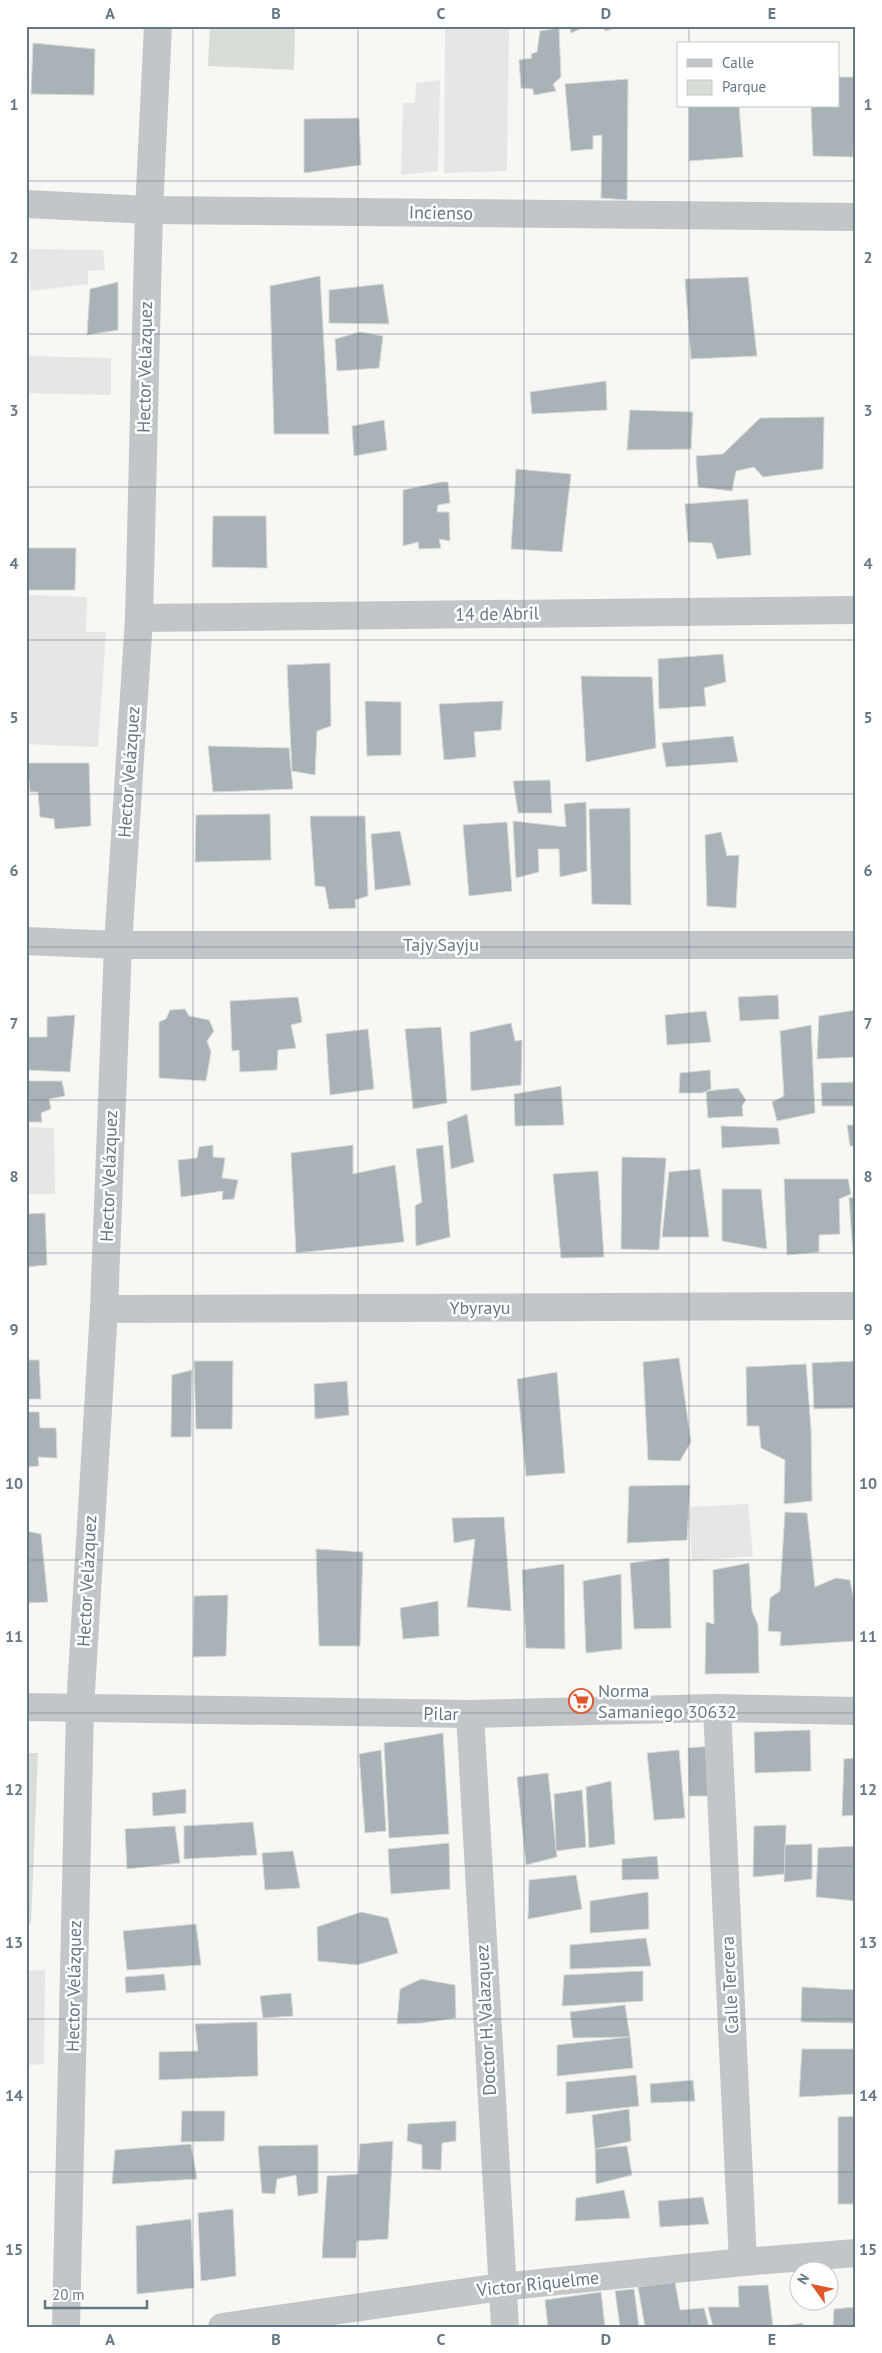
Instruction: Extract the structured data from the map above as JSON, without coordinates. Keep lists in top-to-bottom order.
{
  "streets": {
    "street": [
      "Incienso",
      "Hector Velázquez",
      "14 de Abril",
      "Tajy Sayju",
      "Ybyrayu",
      "Pilar",
      "Calle Tercera",
      "Doctor H. Valazquez",
      "Victor Riquelme"
    ]
  },
  "crossings": [
    ["Incienso", "Hector Velázquez"],
    ["Hector Velázquez", "14 de Abril"],
    ["Hector Velázquez", "Tajy Sayju"],
    ["Hector Velázquez", "Ybyrayu"],
    ["Hector Velázquez", "Pilar"],
    ["Pilar", "Calle Tercera"],
    ["Pilar", "Doctor H. Valazquez"],
    ["Calle Tercera", "Victor Riquelme"],
    ["Doctor H. Valazquez", "Victor Riquelme"]
  ],
  "places": {
    "supermarket": ["Norma Samaniego 30632"]
  },
  "legend": ["Calle", "Parque"],
  "scale_bar": "20 m",
  "north": "top left",
  "grid": {
    "columns": [
      "A",
      "B",
      "C",
      "D",
      "E"
    ],
    "rows": [
      "1",
      "2",
      "3",
      "4",
      "5",
      "6",
      "7",
      "8",
      "9",
      "10",
      "11",
      "12",
      "13",
      "14",
      "15"
    ]
  }
}
